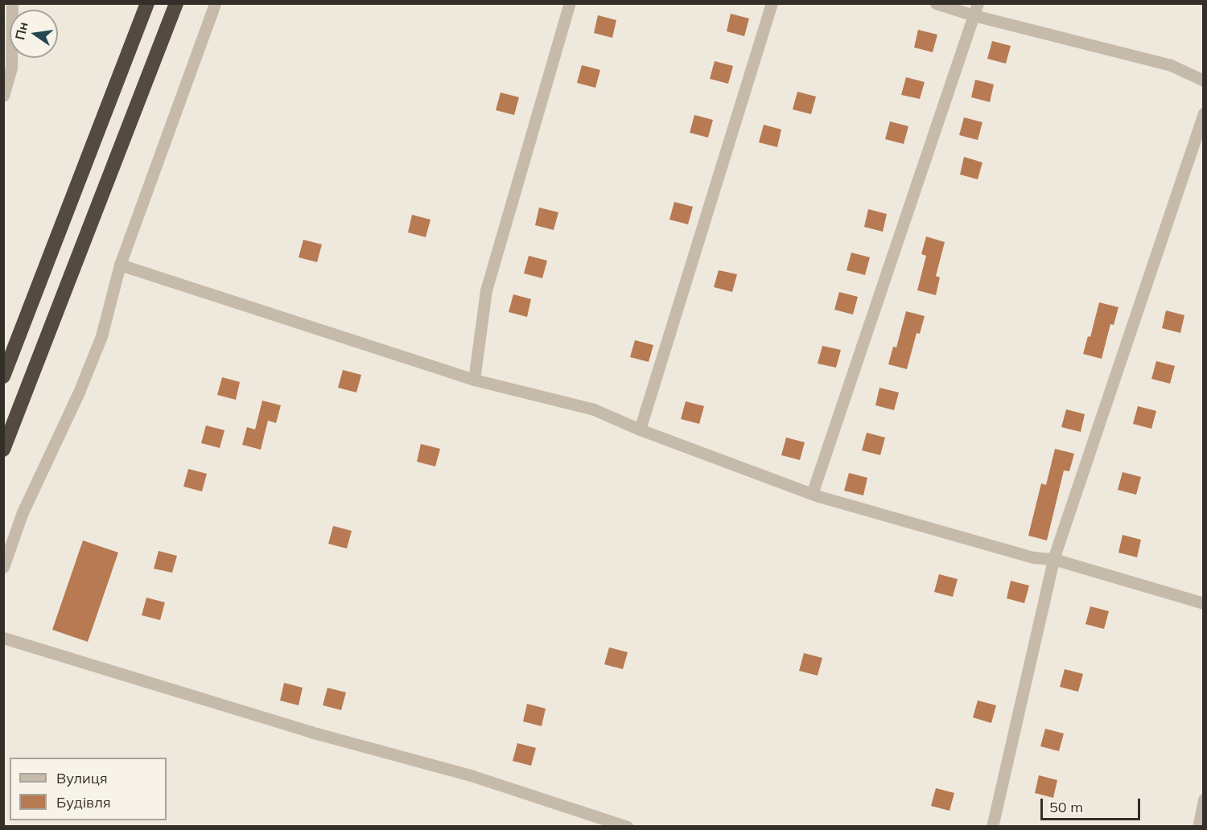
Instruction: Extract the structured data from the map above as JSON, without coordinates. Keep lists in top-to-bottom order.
{
  "legend": ["Вулиця", "Будівля"],
  "scale_bar": "50 m",
  "north": "left"
}
